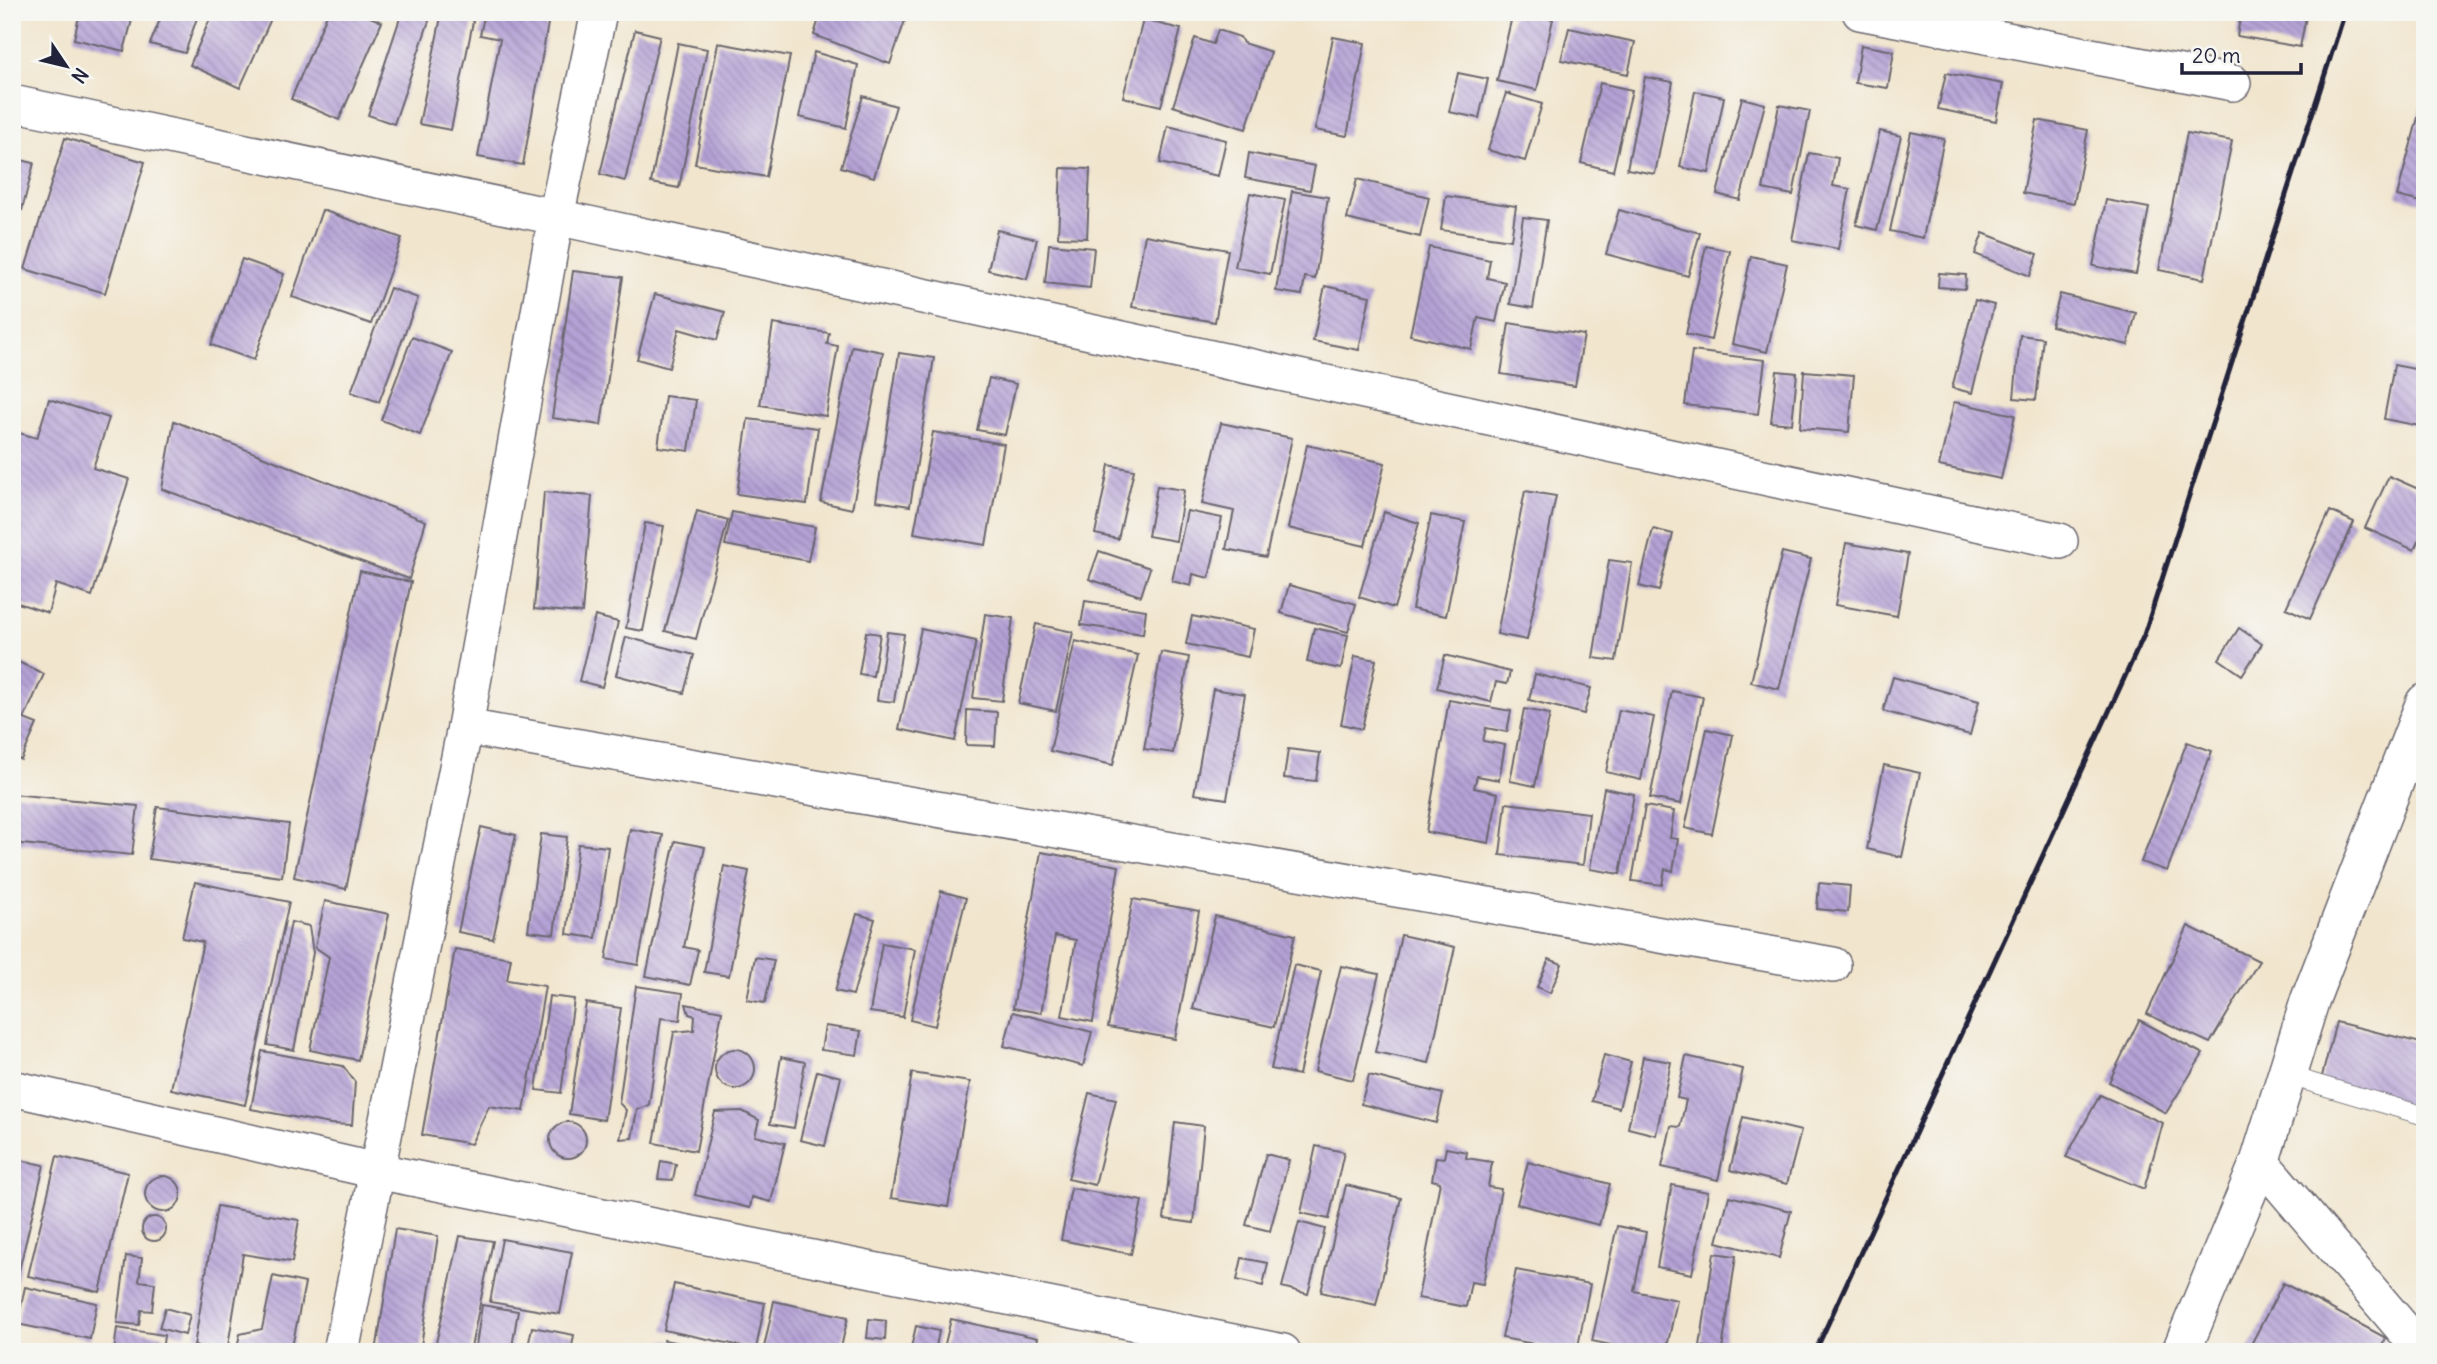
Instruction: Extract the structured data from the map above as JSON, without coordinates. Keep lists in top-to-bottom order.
{
  "scale_bar": "20 m",
  "north": "bottom right"
}
